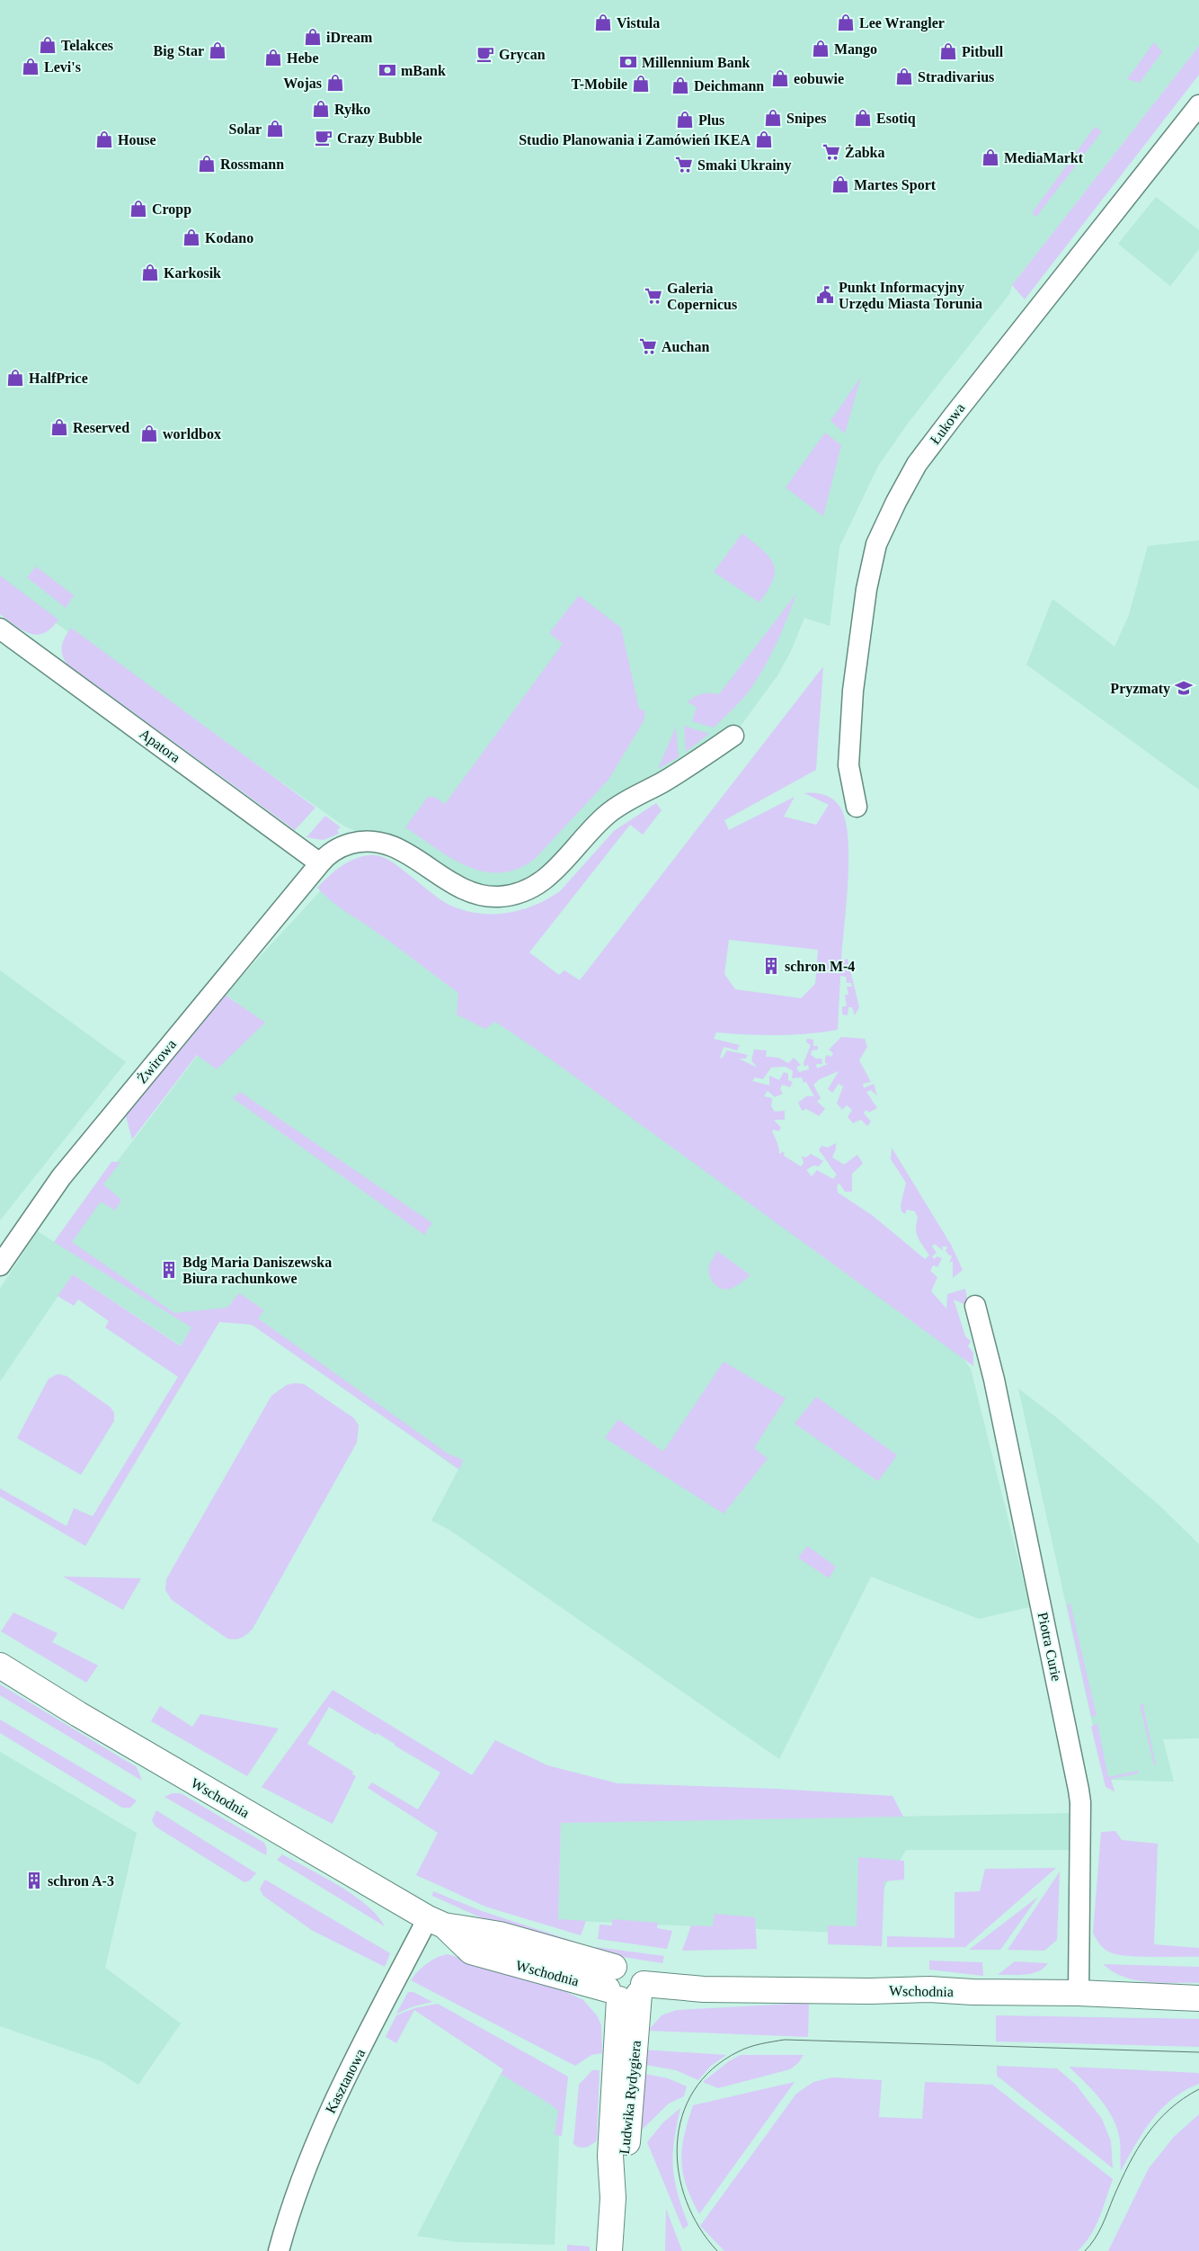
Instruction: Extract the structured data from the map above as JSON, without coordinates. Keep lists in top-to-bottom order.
{
  "streets": {
    "street": [
      "Łukowa",
      "Apatora",
      "Żwirowa",
      "Piotra Curie",
      "Wschodnia",
      "Kasztanowa",
      "Ludwika Rydygiera"
    ]
  },
  "crossings": [
    ["Apatora", "Żwirowa"],
    ["Piotra Curie", "Wschodnia"],
    ["Wschodnia", "Kasztanowa"],
    ["Wschodnia", "Ludwika Rydygiera"]
  ],
  "places": {
    "shop": [
      "Vistula",
      "Lee Wrangler",
      "iDream",
      "Telakces",
      "Mango",
      "Big Star",
      "Pitbull",
      "Hebe",
      "Levi's",
      "Stradivarius",
      "eobuwie",
      "Wojas",
      "T-Mobile",
      "Deichmann",
      "Ryłko",
      "Snipes",
      "Esotiq",
      "Plus",
      "Solar",
      "House",
      "Studio Planowania i Zamówień IKEA",
      "MediaMarkt",
      "Rossmann",
      "Martes Sport",
      "Cropp",
      "Kodano",
      "Karkosik",
      "HalfPrice",
      "Reserved",
      "worldbox"
    ],
    "cafe": ["Grycan", "Crazy Bubble"],
    "bank": ["Millennium Bank", "mBank"],
    "supermarket": [
      "Żabka",
      "Smaki Ukrainy",
      "Galeria Copernicus",
      "Auchan"
    ],
    "public building": ["Punkt Informacyjny Urzędu Miasta Torunia"],
    "school or university": ["Pryzmaty"],
    "building": ["schron M-4", "Bdg Maria Daniszewska Biura rachunkowe", "schron A-3"]
  }
}
